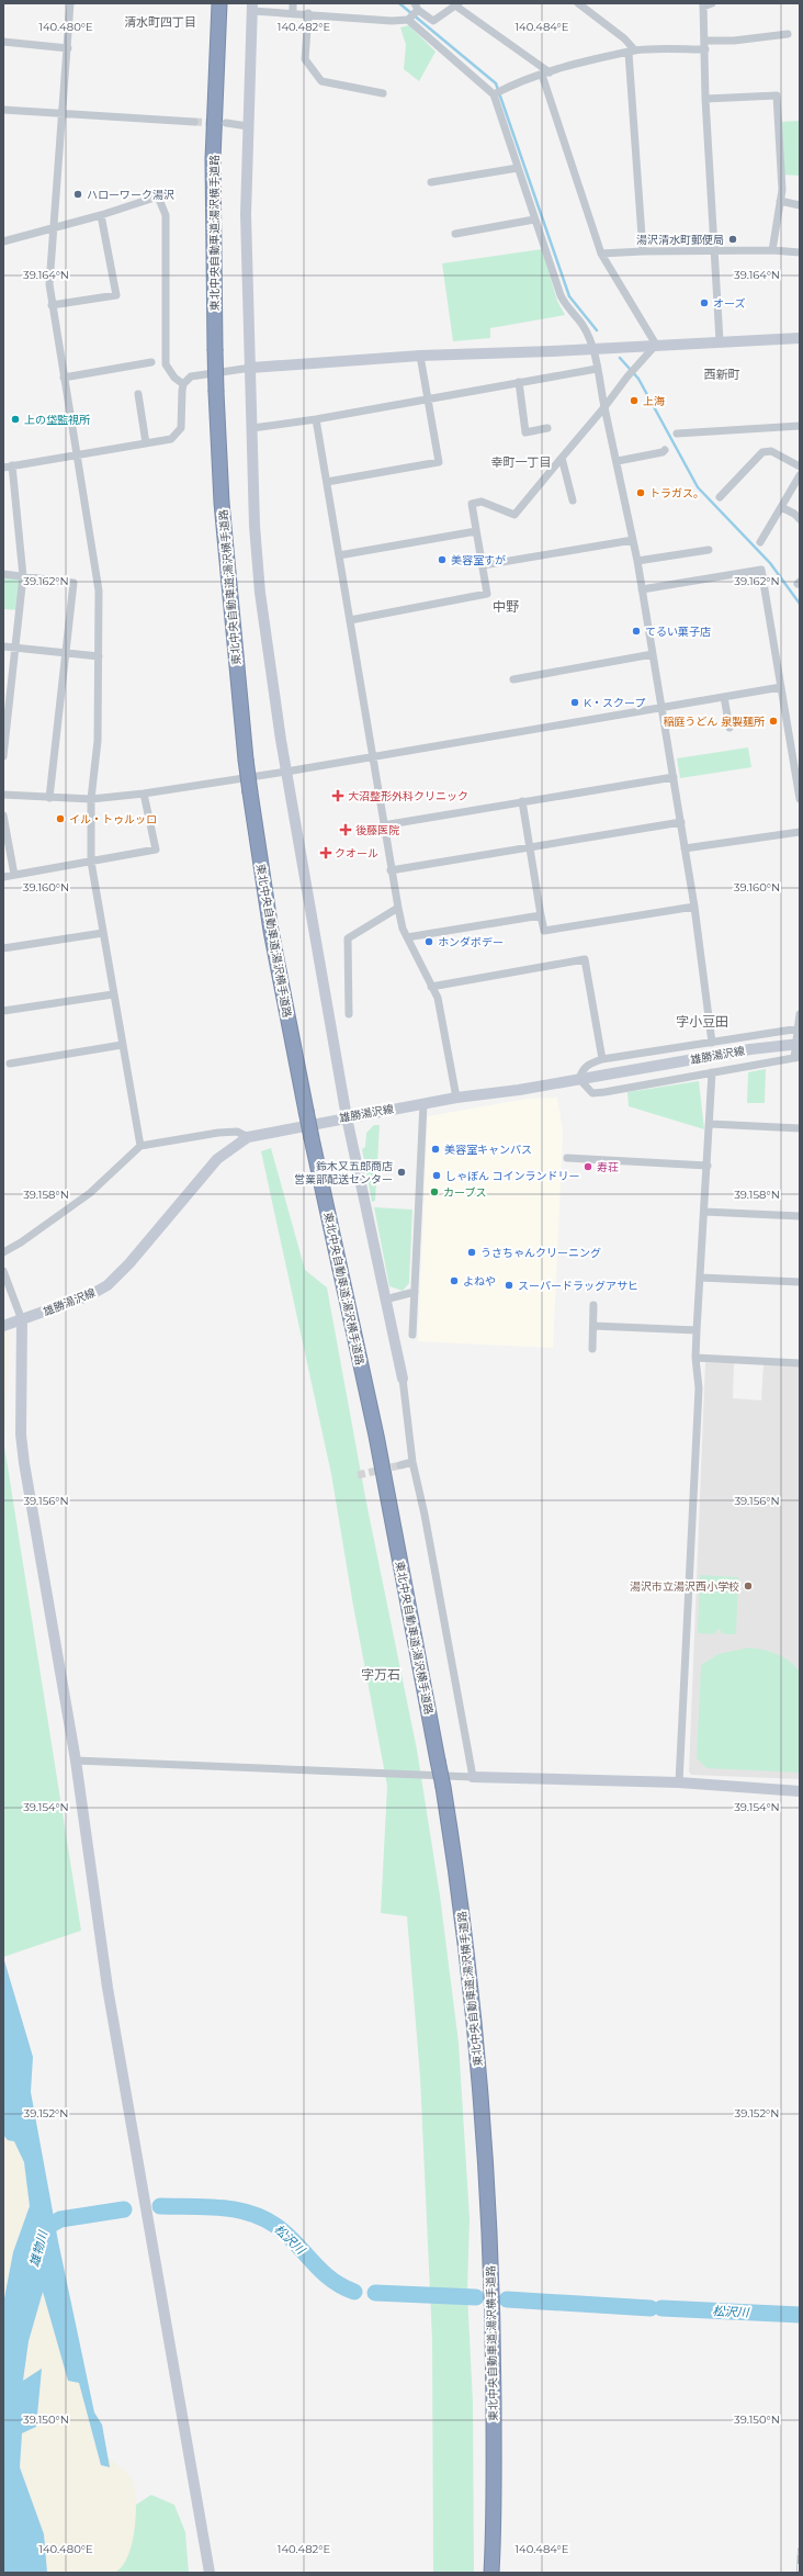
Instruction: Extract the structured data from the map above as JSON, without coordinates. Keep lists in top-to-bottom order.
{
  "streets": {
    "highway": ["東北中央自動車道;湯沢横手道路"],
    "street": ["雄勝湯沢線"]
  },
  "districts": [
    "清水町四丁目",
    "西新町",
    "幸町一丁目",
    "中野",
    "字小豆田",
    "字万石"
  ],
  "water": ["松沢川", "雄物川"],
  "places": {
    "other": [
      "ハローワーク湯沢",
      "湯沢清水町郵便局",
      "オーズ",
      "上海",
      "上の垈監視所",
      "トラガス。",
      "美容室すが",
      "てるい菓子店",
      "K・スクープ",
      "稲庭うどん 泉製麺所",
      "イル・トゥルッロ",
      "ホンダボデー",
      "美容室キャンパス",
      "寿荘",
      "鈴木又五郎商店 営業部配送センター",
      "しゃぼん コインランドリー",
      "カーブス",
      "うさちゃんクリーニング",
      "よねや",
      "スーパードラッグアサヒ",
      "湯沢市立湯沢西小学校"
    ],
    "health": ["大沼整形外科クリニック", "後藤医院", "クオール"]
  },
  "coordinates": [
    "140.480°E",
    "140.482°E",
    "140.484°E",
    "39.164°N",
    "39.162°N",
    "39.160°N",
    "39.158°N",
    "39.156°N",
    "39.154°N",
    "39.152°N",
    "39.150°N"
  ]
}
